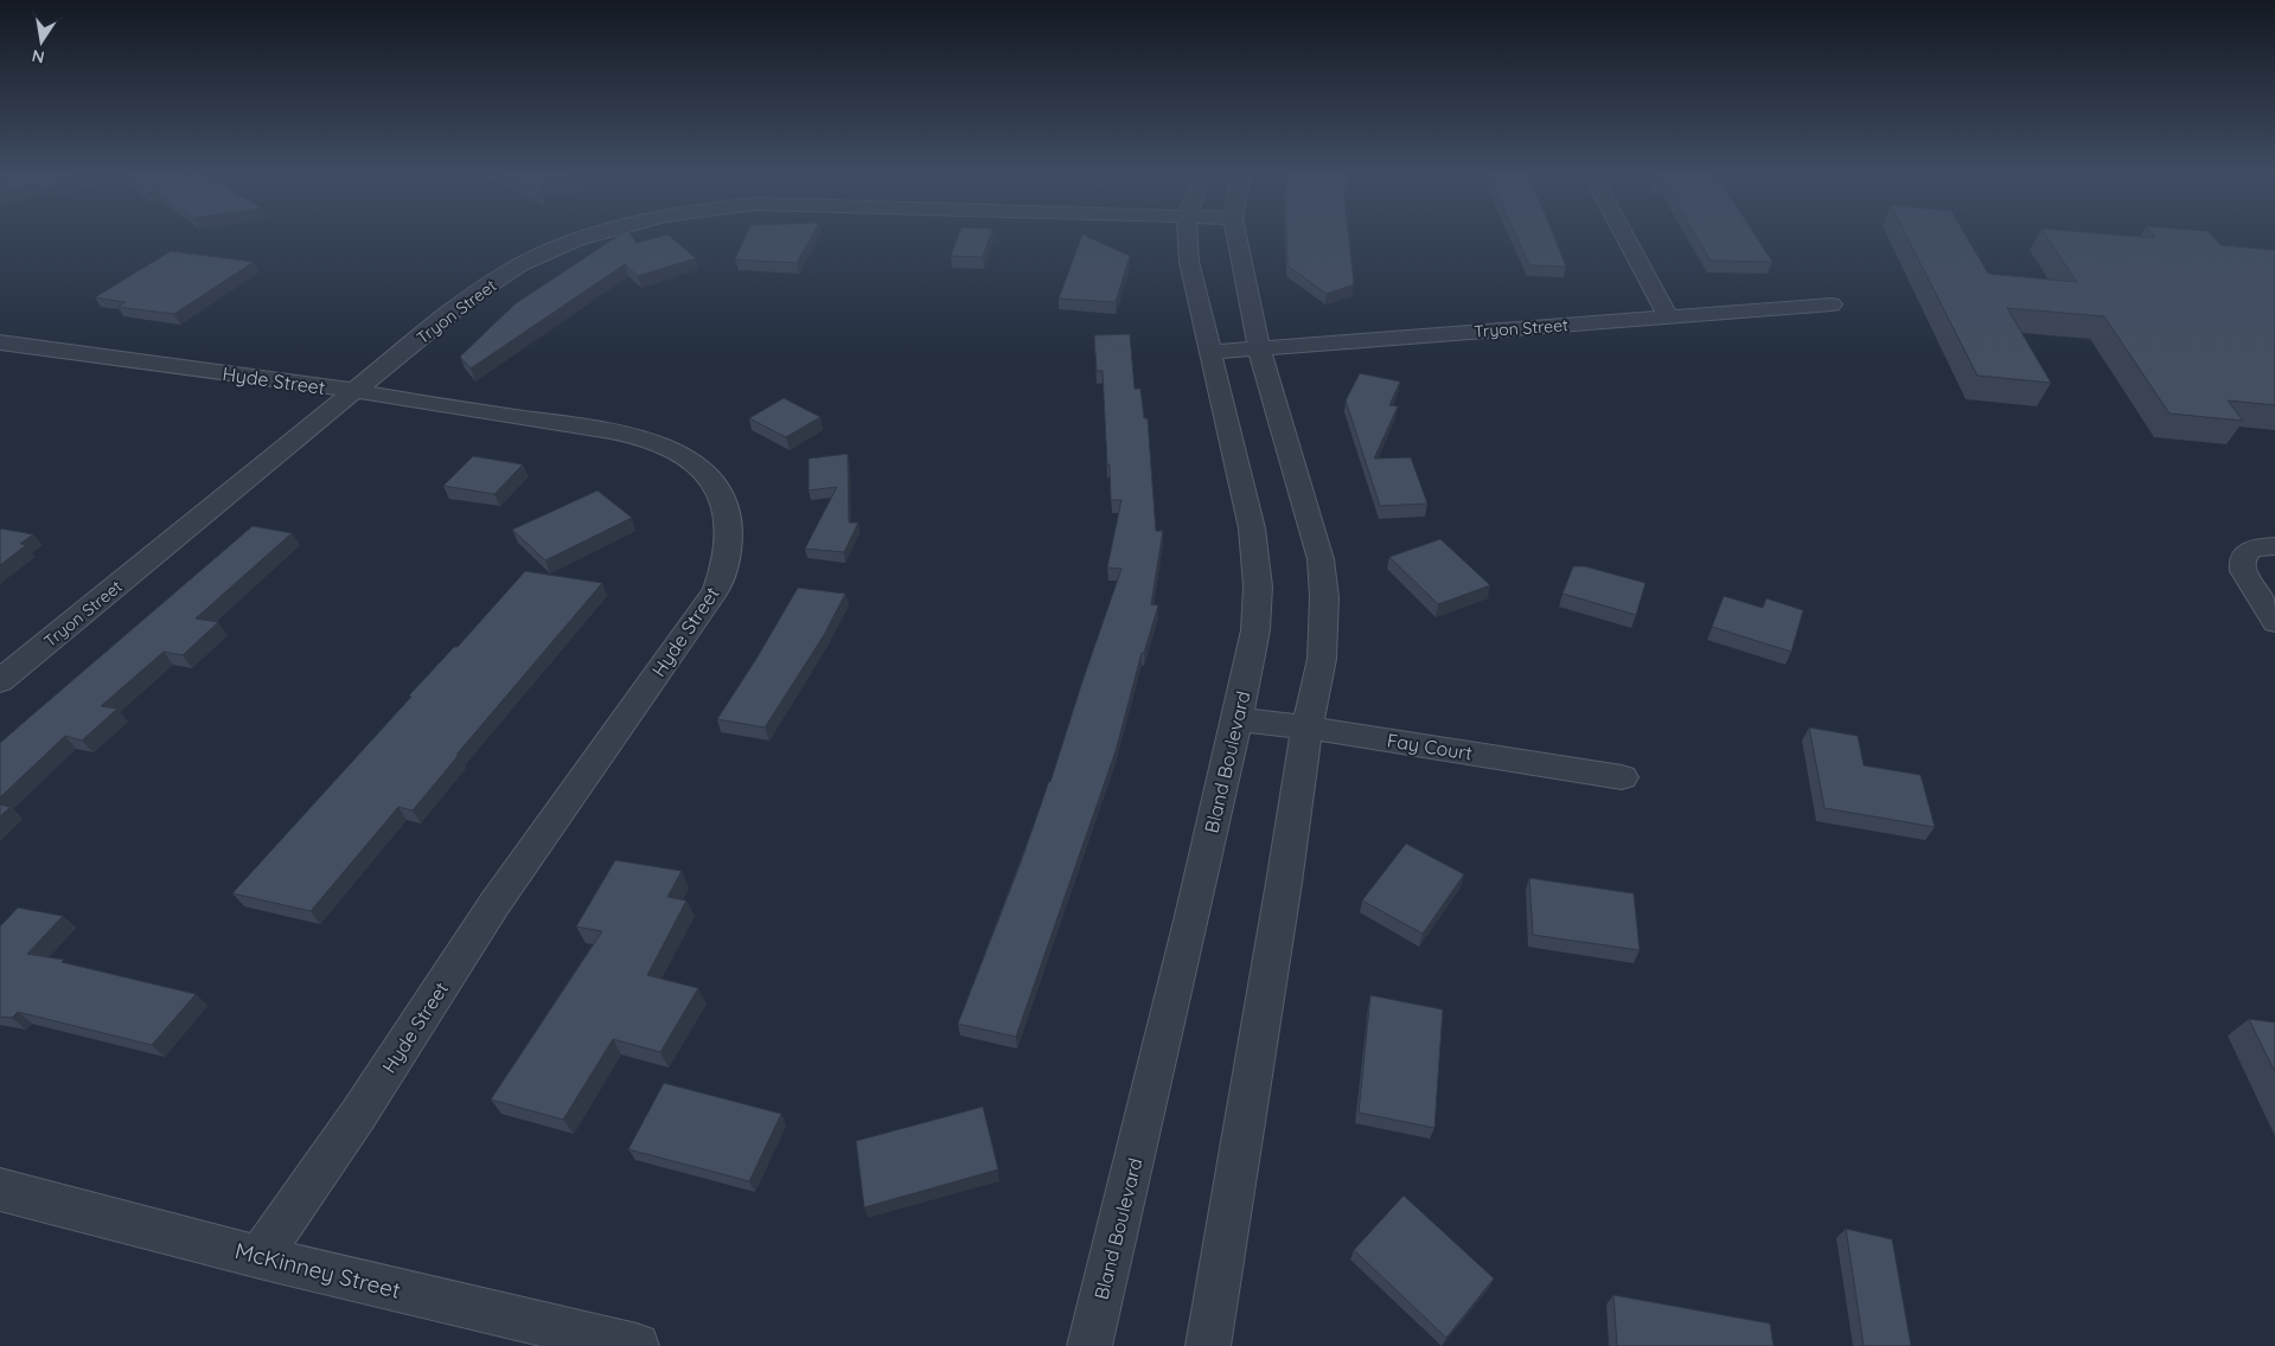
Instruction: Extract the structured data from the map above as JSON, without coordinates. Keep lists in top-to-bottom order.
{
  "streets": {
    "street": [
      "Tryon Street",
      "Hyde Street",
      "Fay Court",
      "Bland Boulevard",
      "McKinney Street"
    ]
  },
  "crossings": [
    ["Tryon Street", "Hyde Street"],
    ["Tryon Street", "Bland Boulevard"],
    ["Hyde Street", "McKinney Street"],
    ["Fay Court", "Bland Boulevard"]
  ],
  "north": "bottom"
}
